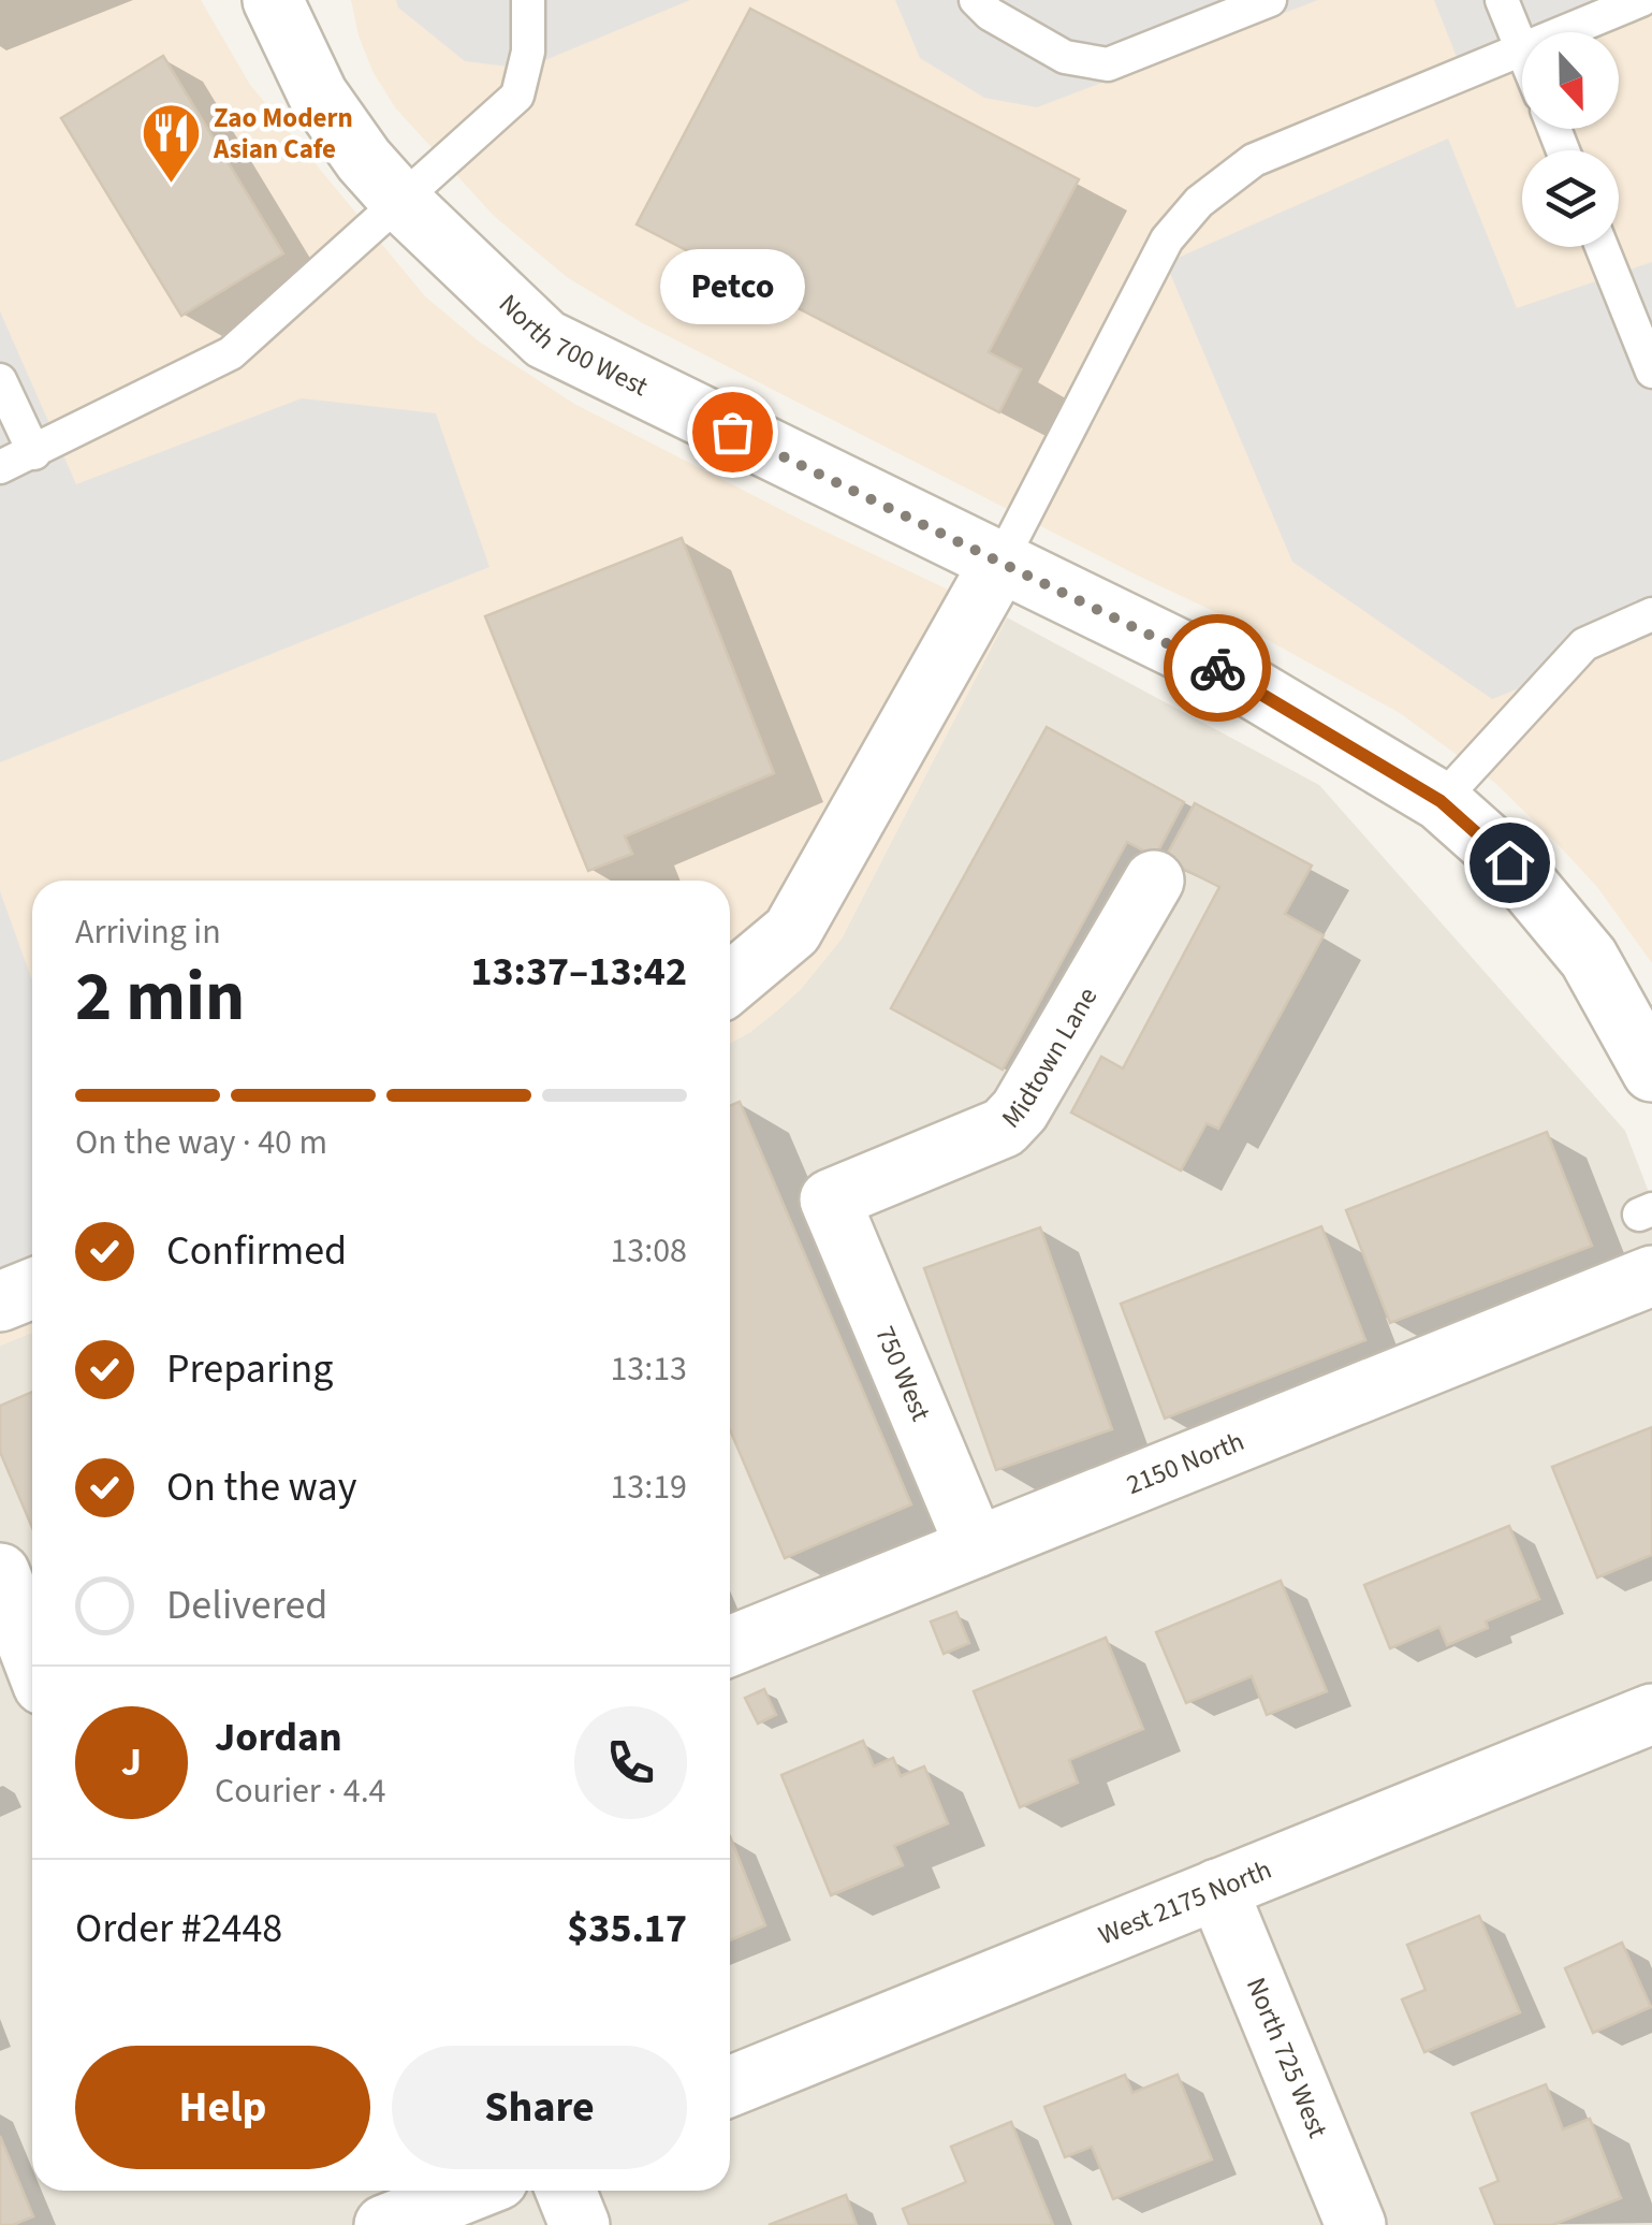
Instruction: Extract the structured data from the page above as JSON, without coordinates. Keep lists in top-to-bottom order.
{
  "streets": {
    "street": [
      "North 700 West",
      "Midtown Lane",
      "750 West",
      "2150 North",
      "West 2175 North",
      "North 725 West"
    ]
  },
  "crossings": [
    ["Midtown Lane", "750 West"],
    ["750 West", "2150 North"],
    ["West 2175 North", "North 725 West"]
  ],
  "places": {
    "restaurant": ["Zao Modern Asian Cafe"],
    "other": ["Petco"]
  },
  "north": "bottom",
  "page": {
    "bubble": "Petco",
    "heading": ["2 min", "Arriving in", "13:37–13:42"],
    "panel": [
      "Jordan",
      "Courier · 4.4",
      "Order #2448",
      "$35.17"
    ],
    "bar": "On the way · 40 m",
    "list": [
      ["Confirmed", "13:08"],
      ["Preparing", "13:13"],
      ["On the way", "13:19"],
      "Delivered"
    ],
    "round": "J",
    "buttons": ["Help", "Share"]
  }
}
